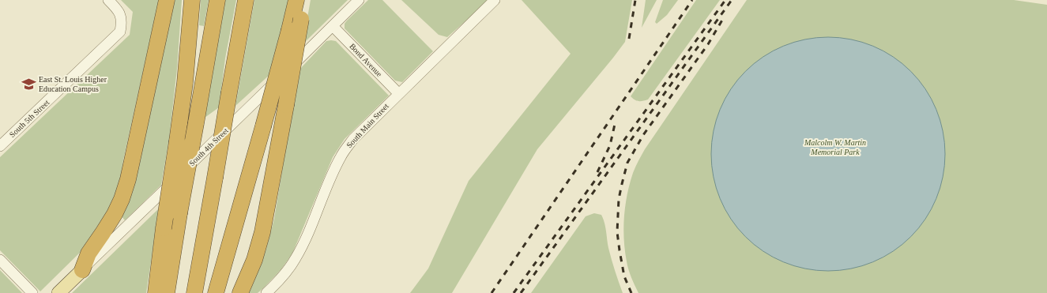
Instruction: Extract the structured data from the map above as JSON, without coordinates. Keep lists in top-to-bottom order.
{
  "streets": {
    "main road": ["South 4th Street"],
    "street": ["Bond Avenue", "South 5th Street", "South Main Street"]
  },
  "crossings": [
    ["Bond Avenue", "South Main Street"],
    ["Bond Avenue", "South 4th Street"]
  ],
  "parks": ["Malcolm W. Martin Memorial Park"],
  "places": {
    "school or university": ["East St. Louis Higher Education Campus"]
  }
}
